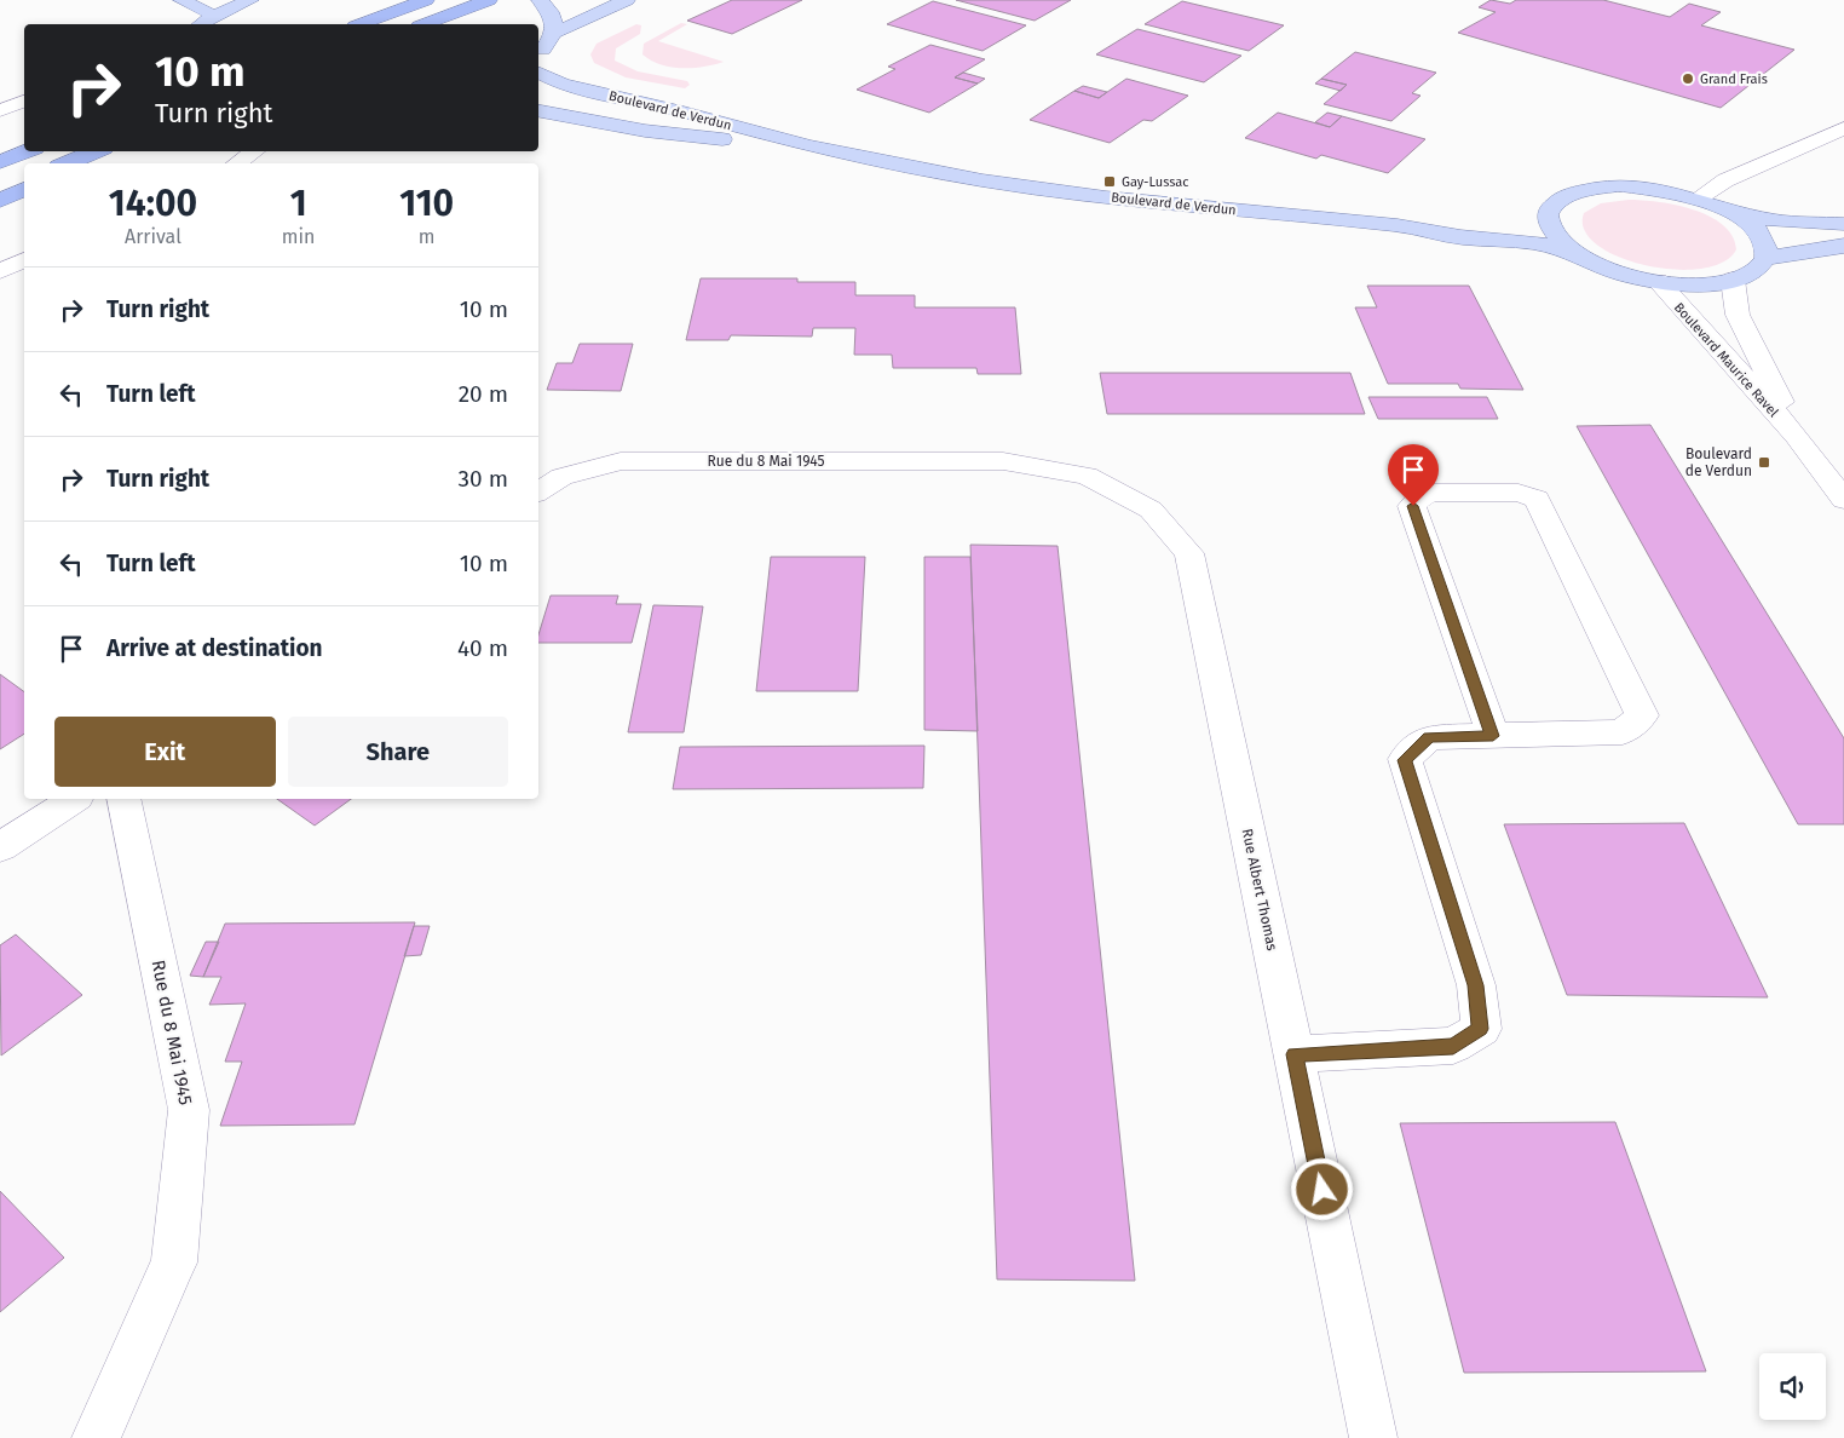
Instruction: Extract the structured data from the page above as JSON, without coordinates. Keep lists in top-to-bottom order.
{
  "streets": {
    "main road": ["Boulevard de Verdun"],
    "street": ["Boulevard Maurice Ravel", "Rue du 8 Mai 1945", "Rue Albert Thomas"]
  },
  "crossings": [
    ["Rue du 8 Mai 1945", "Rue Albert Thomas"]
  ],
  "places": {
    "other": ["Grand Frais"],
    "transit": ["Gay-Lussac", "Boulevard de Verdun"]
  },
  "page": {
    "turn": ["10 m", "Turn right"],
    "eta": [
      "14:00",
      "Arrival",
      "1",
      "min",
      "110",
      "m"
    ],
    "list": [
      {
        "name": "Turn right",
        "value": "10 m"
      },
      {
        "name": "Turn left",
        "value": "20 m"
      },
      {
        "name": "Turn right",
        "value": "30 m"
      },
      {
        "name": "Turn left",
        "value": "10 m"
      },
      {
        "name": "Arrive at destination",
        "value": "40 m"
      }
    ],
    "buttons": ["Exit", "Share"]
  }
}
